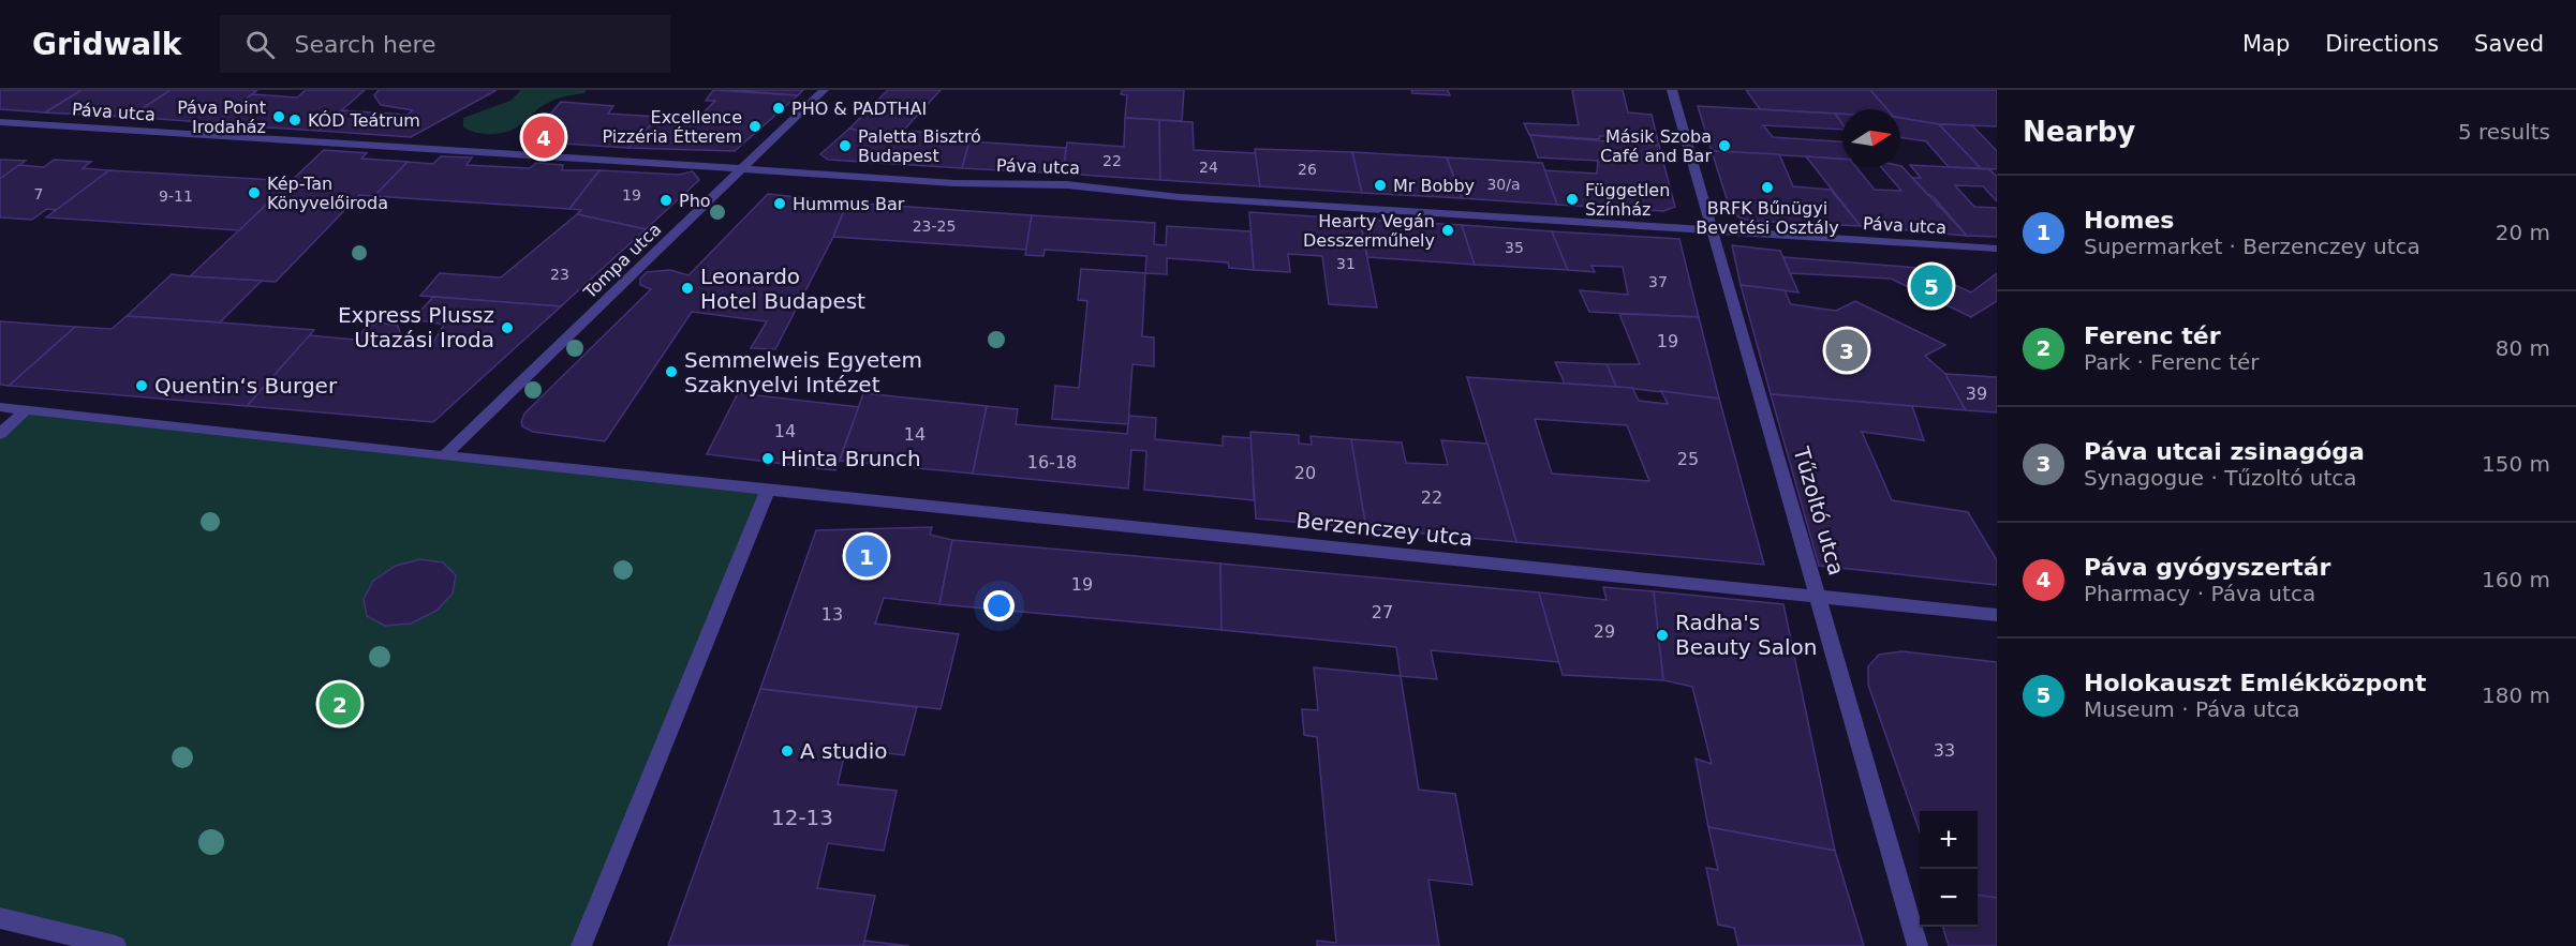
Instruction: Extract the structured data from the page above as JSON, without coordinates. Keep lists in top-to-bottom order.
{
  "streets": {
    "street": [
      "Páva utca",
      "Tompa utca",
      "Tűzoltó utca",
      "Berzenczey utca"
    ]
  },
  "crossings": [
    ["Páva utca", "Tompa utca"],
    ["Páva utca", "Tűzoltó utca"],
    ["Tompa utca", "Berzenczey utca"],
    ["Tűzoltó utca", "Berzenczey utca"]
  ],
  "places": [
    "PHO & PADTHAI",
    "Páva Point Irodaház",
    "KÓD Teátrum",
    "Excellence Pizzéria Étterem",
    "Paletta Bisztró Budapest",
    "Másik Szoba Café and Bar",
    "Mr Bobby",
    "BRFK Bűnügyi Bevetési Osztály",
    "Kép-Tan Könyvelőiroda",
    "Független Színház",
    "Pho",
    "Hummus Bar",
    "Hearty Vegán Desszerműhely",
    "Leonardo Hotel Budapest",
    "Express Plussz Utazási Iroda",
    "Semmelweis Egyetem Szaknyelvi Intézet",
    "Quentin‘s Burger",
    "Hinta Brunch",
    "Radha's Beauty Salon",
    "A studio"
  ],
  "house_numbers": [
    "22",
    "24",
    "26",
    "30/a",
    "7",
    "19",
    "9-11",
    "23-25",
    "35",
    "31",
    "23",
    "37",
    "19",
    "39",
    "14",
    "14",
    "25",
    "16-18",
    "20",
    "22",
    "19",
    "27",
    "13",
    "29",
    "33",
    "12-13"
  ],
  "north": "right",
  "page": {
    "header": "Gridwalk",
    "search": "Search here",
    "nav": ["Map", "Directions", "Saved"],
    "heading": ["Nearby", "5 results"],
    "pins": [
      "4",
      "5",
      "3",
      "1",
      "2"
    ],
    "list": [
      {
        "mark": "1",
        "name": "Homes",
        "note": "Supermarket · Berzenczey utca",
        "value": "20 m"
      },
      {
        "mark": "2",
        "name": "Ferenc tér",
        "note": "Park · Ferenc tér",
        "value": "80 m"
      },
      {
        "mark": "3",
        "name": "Páva utcai zsinagóga",
        "note": "Synagogue · Tűzoltó utca",
        "value": "150 m"
      },
      {
        "mark": "4",
        "name": "Páva gyógyszertár",
        "note": "Pharmacy · Páva utca",
        "value": "160 m"
      },
      {
        "mark": "5",
        "name": "Holokauszt Emlékközpont",
        "note": "Museum · Páva utca",
        "value": "180 m"
      }
    ],
    "map_buttons": ["+", "−"]
  }
}
